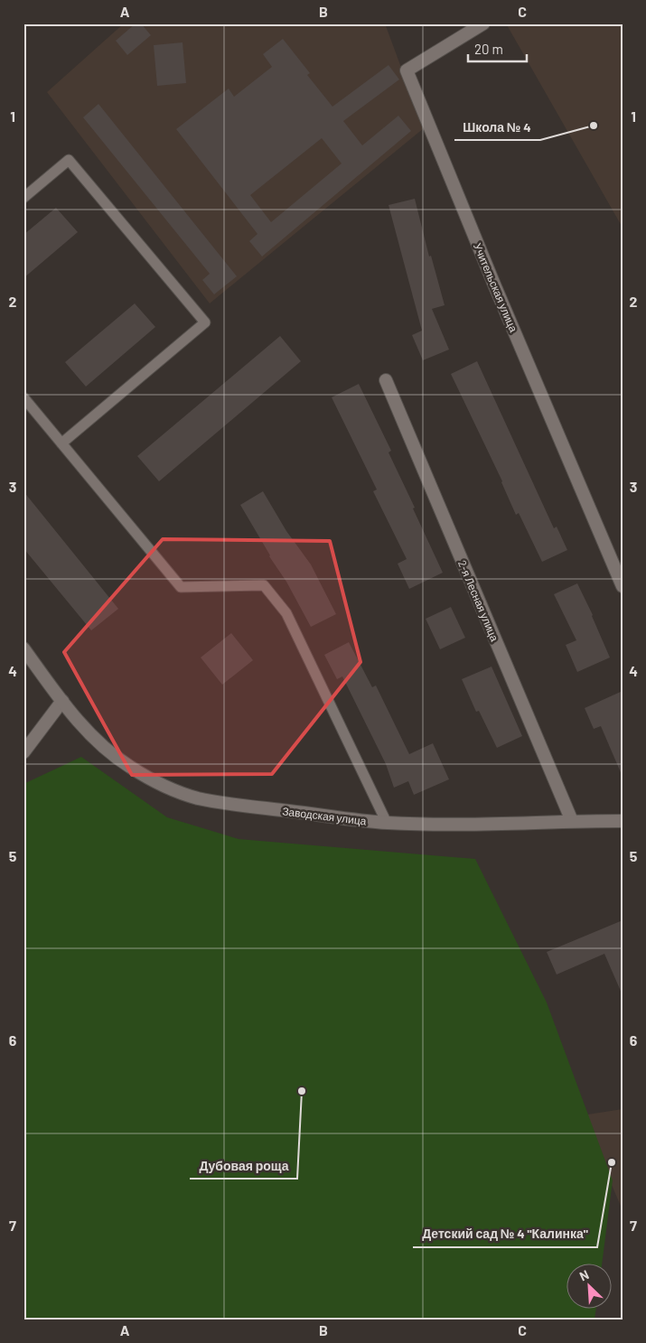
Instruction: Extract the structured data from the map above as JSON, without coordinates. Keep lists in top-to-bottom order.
{
  "streets": {
    "street": ["Учительская улица", "2-я Лесная улица", "Заводская улица"]
  },
  "crossings": [
    ["2-я Лесная улица", "Заводская улица"]
  ],
  "places": ["Школа № 4", "Дубовая роща", "Детский сад № 4 \"Калинка\""],
  "scale_bar": "20 m",
  "north": "top left",
  "grid": {
    "columns": ["A", "B", "C"],
    "rows": [
      "1",
      "2",
      "3",
      "4",
      "5",
      "6",
      "7"
    ]
  }
}
